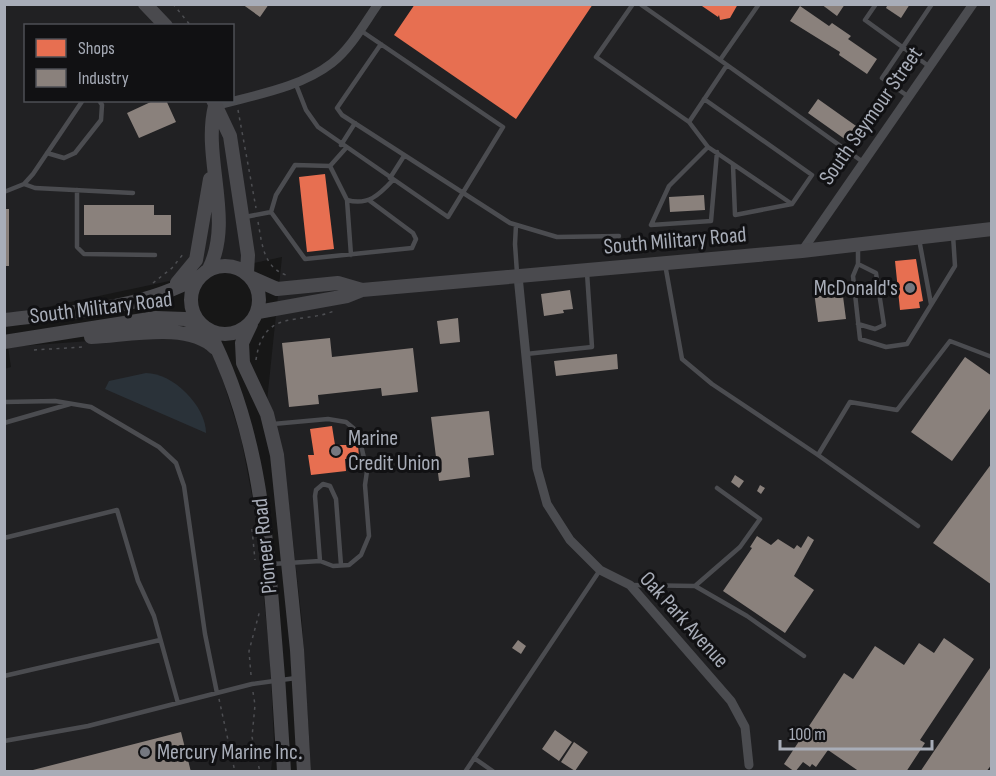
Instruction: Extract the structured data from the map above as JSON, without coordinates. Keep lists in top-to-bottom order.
{
  "streets": {
    "main road": ["South Military Road", "Pioneer Road"],
    "street": ["South Seymour Street", "Oak Park Avenue"]
  },
  "crossings": [
    ["South Seymour Street", "South Military Road"],
    ["South Military Road", "Pioneer Road"],
    ["South Military Road", "Oak Park Avenue"]
  ],
  "places": ["McDonald's", "Marine Credit Union", "Mercury Marine Inc."],
  "legend": ["Shops", "Industry"],
  "scale_bar": "100 m"
}
